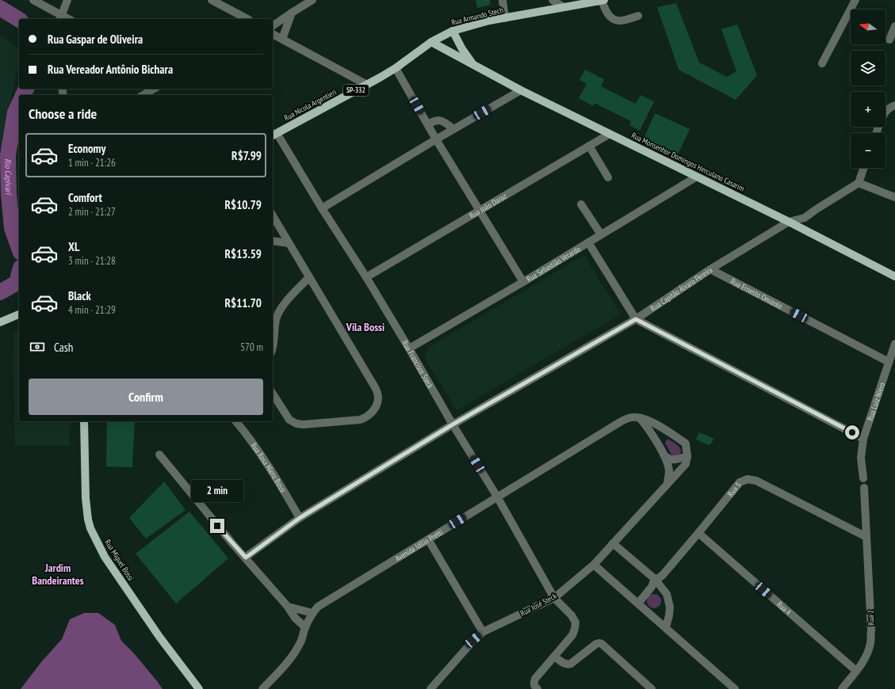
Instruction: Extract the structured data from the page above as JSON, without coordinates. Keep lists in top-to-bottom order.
{
  "streets": {
    "main road": [
      "Rua Armando Stech",
      "SP-332",
      "Rua Nicola Argentieri",
      "Rua Monsenhor Domingos Herculano Casarim",
      "Rua Miguel Bossi"
    ],
    "street": [
      "Rua João Daroz",
      "Rua Sebastião Verardo",
      "Rua Capitão Álvaro Pereira",
      "Rua Ernesto Omizolo",
      "Rua Francisco Steck",
      "Rua Luiz Niero",
      "Rua Rosa Niero Bossi",
      "Rua 5",
      "Avenida Idílio Pretti",
      "Rua José Steck",
      "Rua 4",
      "Rua 2"
    ]
  },
  "crossings": [
    ["Rua Armando Stech", "Rua Nicola Argentieri"],
    ["Rua Armando Stech", "Rua Monsenhor Domingos Herculano Casarim"],
    ["Rua Nicola Argentieri", "Rua Monsenhor Domingos Herculano Casarim"],
    ["Rua Nicola Argentieri", "Rua Francisco Steck"],
    ["Rua Monsenhor Domingos Herculano Casarim", "Rua João Daroz"],
    ["Rua Monsenhor Domingos Herculano Casarim", "Rua Sebastião Verardo"],
    ["Rua Monsenhor Domingos Herculano Casarim", "Rua Capitão Álvaro Pereira"],
    ["Rua João Daroz", "Rua Francisco Steck"],
    ["Rua Sebastião Verardo", "Rua Francisco Steck"],
    ["Rua Capitão Álvaro Pereira", "Rua Ernesto Omizolo"],
    ["Rua Capitão Álvaro Pereira", "Rua Francisco Steck"],
    ["Rua Capitão Álvaro Pereira", "Rua Rosa Niero Bossi"],
    ["Rua Ernesto Omizolo", "Rua Luiz Niero"],
    ["Rua Francisco Steck", "Avenida Idílio Pretti"],
    ["Rua Francisco Steck", "Rua José Steck"],
    ["Rua 5", "Rua 4"],
    ["Rua 5", "Rua 2"],
    ["Rua 4", "Rua 2"]
  ],
  "districts": ["Vila Bossi", "Jardim Bandeirantes"],
  "water": ["Rio Capivari"],
  "north": "left",
  "page": {
    "map_buttons": ["+", "−"],
    "banner": ["Rua Gaspar de Oliveira", "Rua Vereador Antônio Bichara"],
    "heading": "Choose a ride",
    "list": [
      {
        "name": "Economy",
        "note": "1 min · 21:26",
        "value": "R$7.99"
      },
      {
        "name": "Comfort",
        "note": "2 min · 21:27",
        "value": "R$10.79"
      },
      {
        "name": "XL",
        "note": "3 min · 21:28",
        "value": "R$13.59"
      },
      {
        "name": "Black",
        "note": "4 min · 21:29",
        "value": "R$11.70"
      }
    ],
    "pay": ["Cash", "570 m"],
    "buttons": "Confirm",
    "bubble": "2 min"
  }
}
